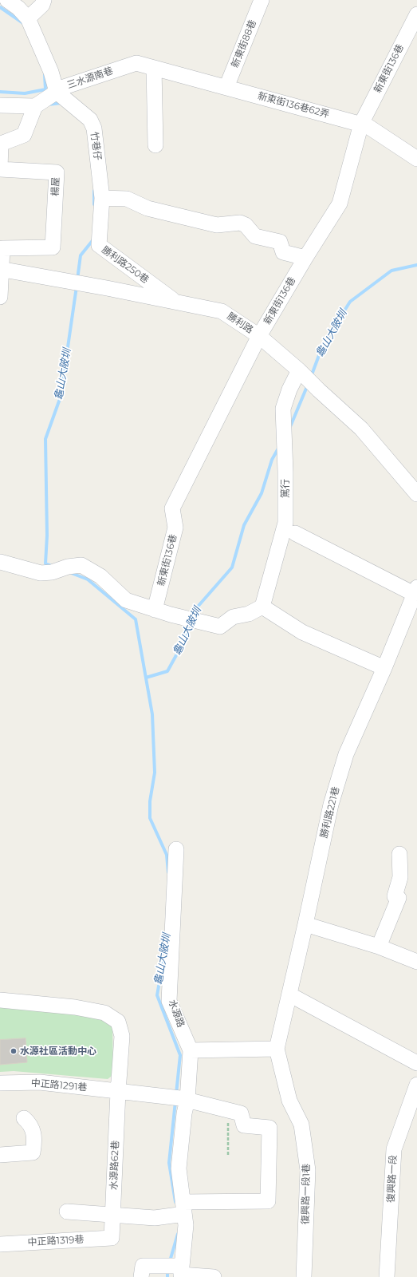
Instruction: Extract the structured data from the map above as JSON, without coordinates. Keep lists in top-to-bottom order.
{
  "streets": {
    "street": [
      "新東街88巷",
      "新東街136巷",
      "三水源南巷",
      "新東街136巷62弄",
      "竹巷仔",
      "楊屋",
      "勝利路250巷",
      "勝利路",
      "篤行",
      "勝利路221巷",
      "水源路",
      "中正路1291巷",
      "水源路62巷",
      "復興路一段",
      "復興路一段1巷",
      "中正路1319巷"
    ]
  },
  "crossings": [
    ["新東街88巷", "三水源南巷"],
    ["新東街88巷", "新東街136巷62弄"],
    ["新東街136巷", "新東街136巷62弄"],
    ["新東街136巷", "勝利路"],
    ["三水源南巷", "新東街136巷62弄"],
    ["三水源南巷", "竹巷仔"],
    ["竹巷仔", "勝利路250巷"],
    ["楊屋", "勝利路"],
    ["勝利路250巷", "勝利路"],
    ["勝利路", "篤行"],
    ["勝利路221巷", "復興路一段1巷"],
    ["中正路1291巷", "水源路62巷"],
    ["水源路62巷", "中正路1319巷"]
  ],
  "water": ["龜山大陂圳"],
  "places": ["水源社區活動中心"]
}
